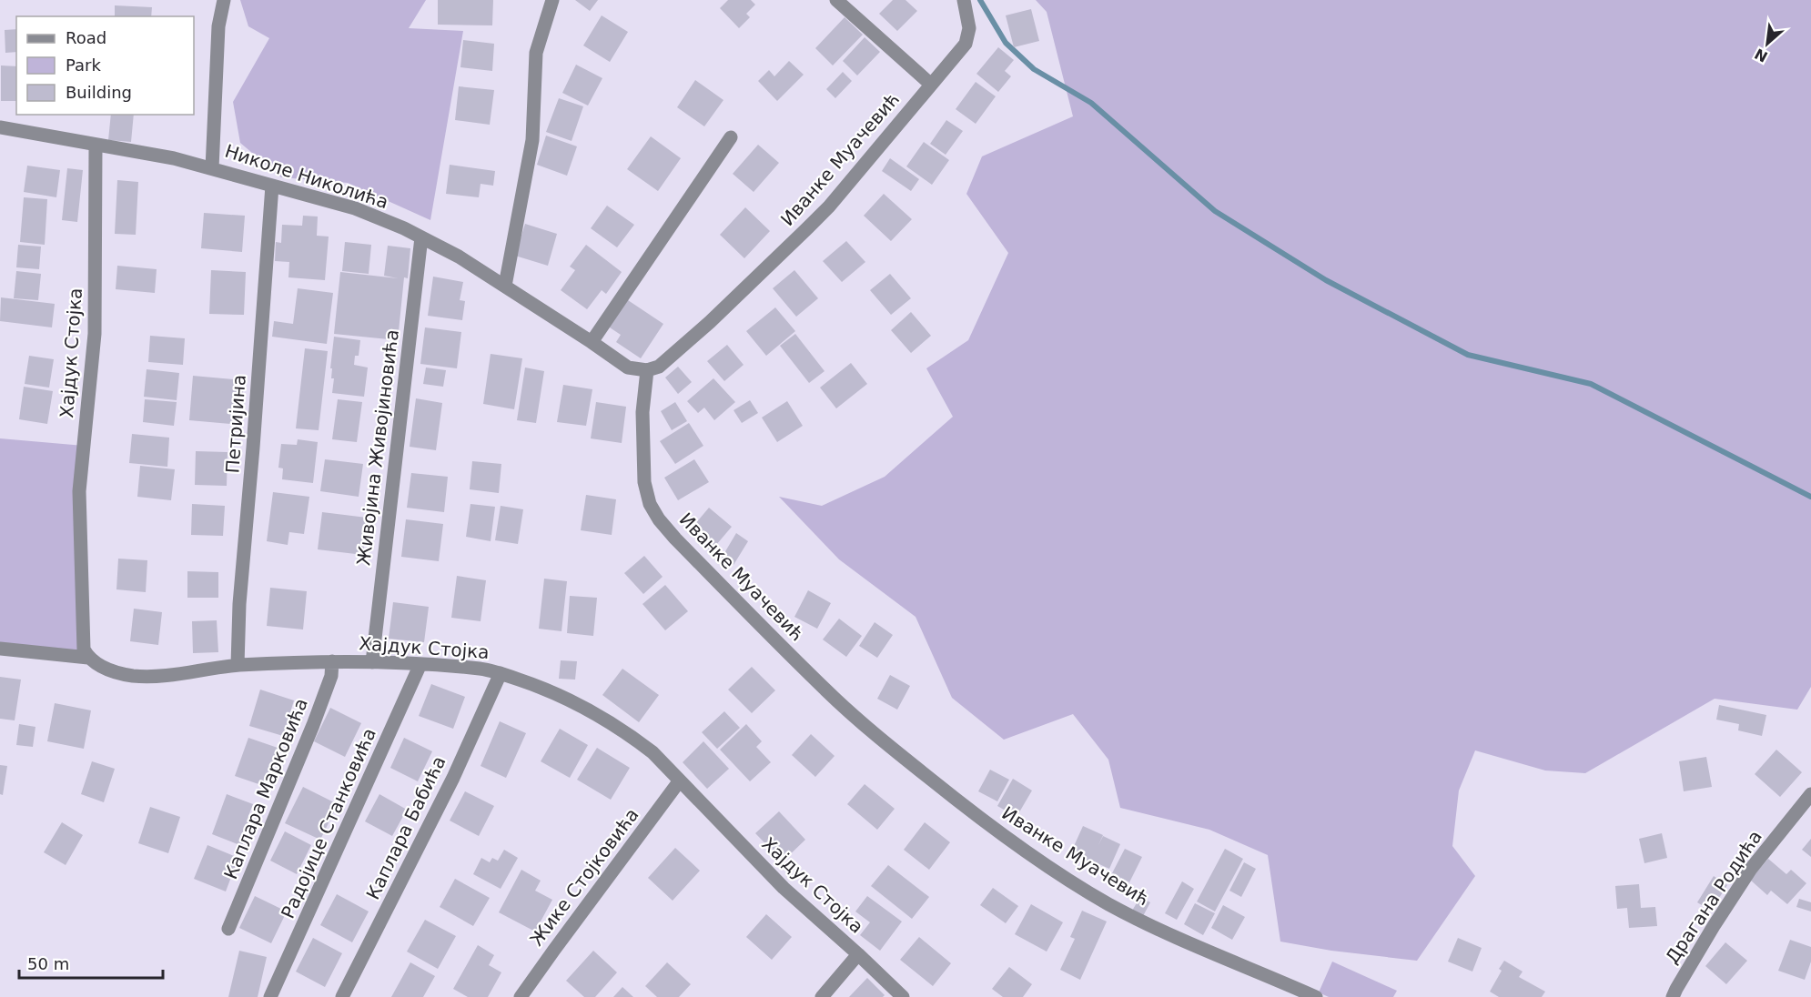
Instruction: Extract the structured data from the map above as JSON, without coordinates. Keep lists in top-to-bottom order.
{
  "streets": {
    "street": [
      "Иванке Муачевић",
      "Николе Николића",
      "Хајдук Стојка",
      "Петријина",
      "Живојина Живојиновића",
      "Каплара Марковића",
      "Радојице Станковића",
      "Каплара Бабића",
      "Жике Стојковића",
      "Драгана Родића"
    ]
  },
  "crossings": [
    ["Иванке Муачевић", "Николе Николића"],
    ["Николе Николића", "Петријина"],
    ["Николе Николића", "Живојина Живојиновића"],
    ["Хајдук Стојка", "Петријина"],
    ["Хајдук Стојка", "Живојина Живојиновића"],
    ["Хајдук Стојка", "Каплара Марковића"],
    ["Хајдук Стојка", "Радојице Станковића"],
    ["Хајдук Стојка", "Каплара Бабића"],
    ["Хајдук Стојка", "Жике Стојковића"]
  ],
  "legend": ["Road", "Park", "Building"],
  "scale_bar": "50 m",
  "north": "bottom left"
}
